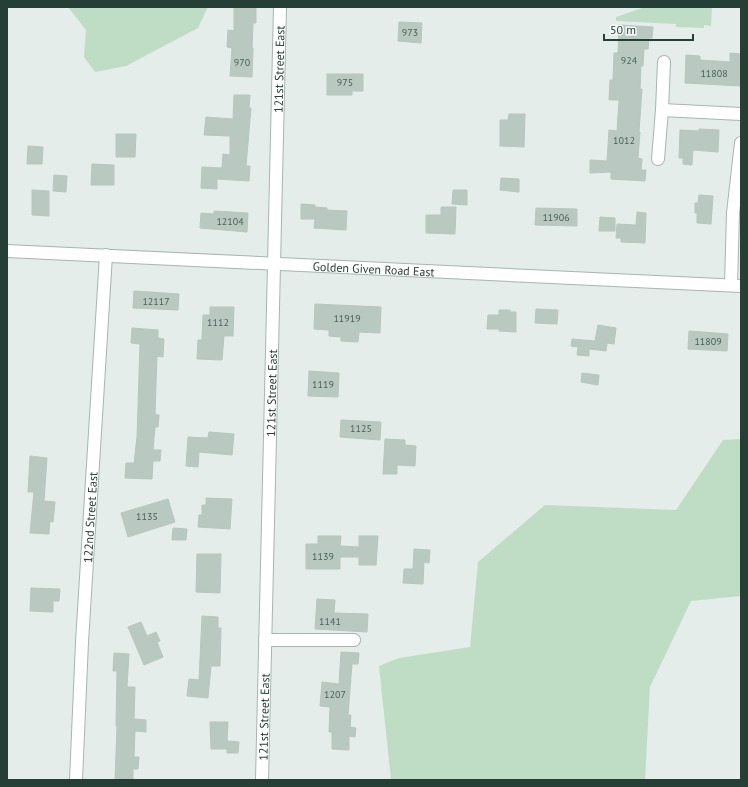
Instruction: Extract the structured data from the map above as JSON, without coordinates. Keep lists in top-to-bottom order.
{
  "streets": {
    "street": ["121st Street East", "Golden Given Road East", "122nd Street East"]
  },
  "crossings": [
    ["121st Street East", "Golden Given Road East"],
    ["Golden Given Road East", "122nd Street East"]
  ],
  "house_numbers": [
    "973",
    "924",
    "970",
    "11808",
    "975",
    "1012",
    "11906",
    "12104",
    "12117",
    "11919",
    "1112",
    "11809",
    "1119",
    "1125",
    "1135",
    "1139",
    "1141",
    "1207"
  ],
  "scale_bar": "50 m"
}
